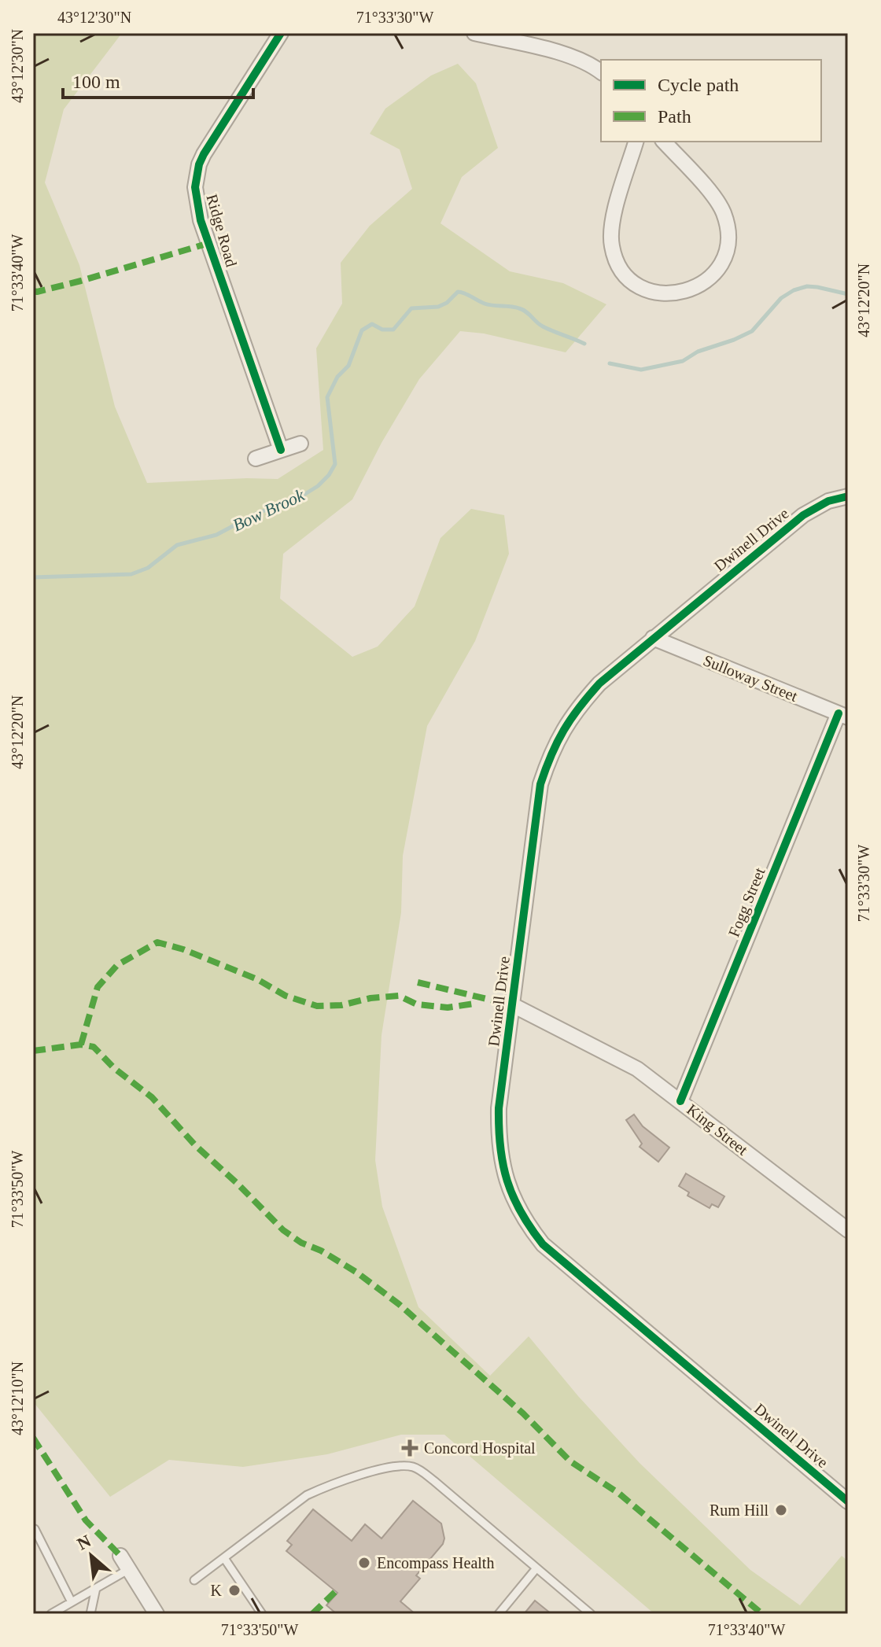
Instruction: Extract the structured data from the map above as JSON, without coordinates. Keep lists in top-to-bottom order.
{
  "streets": {
    "street": [
      "Ridge Road",
      "Dwinell Drive",
      "Sulloway Street",
      "Fogg Street",
      "King Street"
    ]
  },
  "crossings": [
    ["Dwinell Drive", "Sulloway Street"],
    ["Dwinell Drive", "King Street"],
    ["Sulloway Street", "Fogg Street"],
    ["Fogg Street", "King Street"]
  ],
  "water": ["Bow Brook"],
  "places": {
    "health": ["Concord Hospital"],
    "other": ["Rum Hill", "Encompass Health", "K"]
  },
  "legend": ["Cycle path", "Path"],
  "scale_bar": "100 m",
  "north": "top left",
  "coordinates": [
    "43°12'30\"N",
    "71°33'30\"W",
    "71°33'40\"W",
    "43°12'20\"N",
    "71°33'50\"W",
    "43°12'10\"N"
  ]
}
